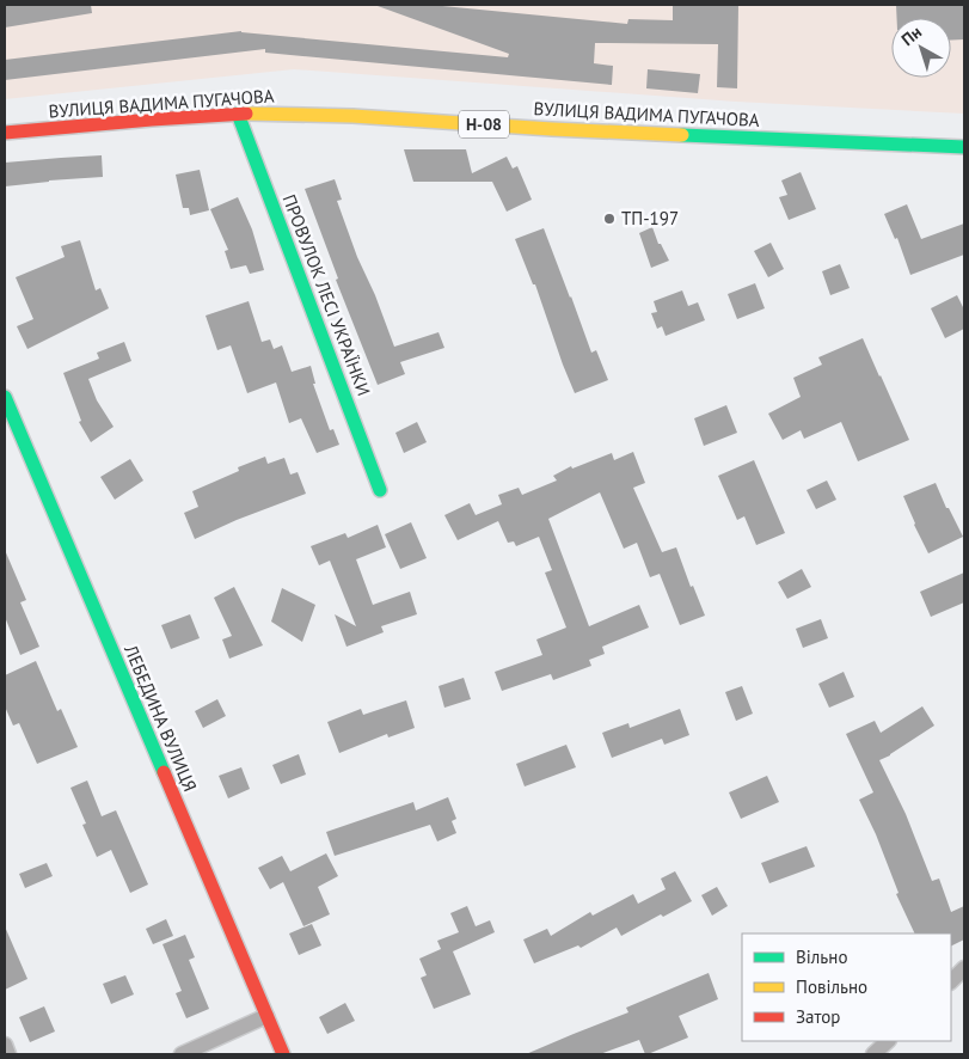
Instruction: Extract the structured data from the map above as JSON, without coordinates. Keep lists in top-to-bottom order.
{
  "streets": {
    "street": [
      "ВУЛИЦЯ ВАДИМА ПУГАЧОВА",
      "Н-08",
      "ПРОВУЛОК ЛЕСІ УКРАЇНКИ",
      "ЛЕБЕДИНА ВУЛИЦЯ"
    ]
  },
  "crossings": [
    ["ВУЛИЦЯ ВАДИМА ПУГАЧОВА", "ПРОВУЛОК ЛЕСІ УКРАЇНКИ"]
  ],
  "places": ["ТП-197"],
  "legend": ["Вільно", "Повільно", "Затор"],
  "north": "top left"
}
